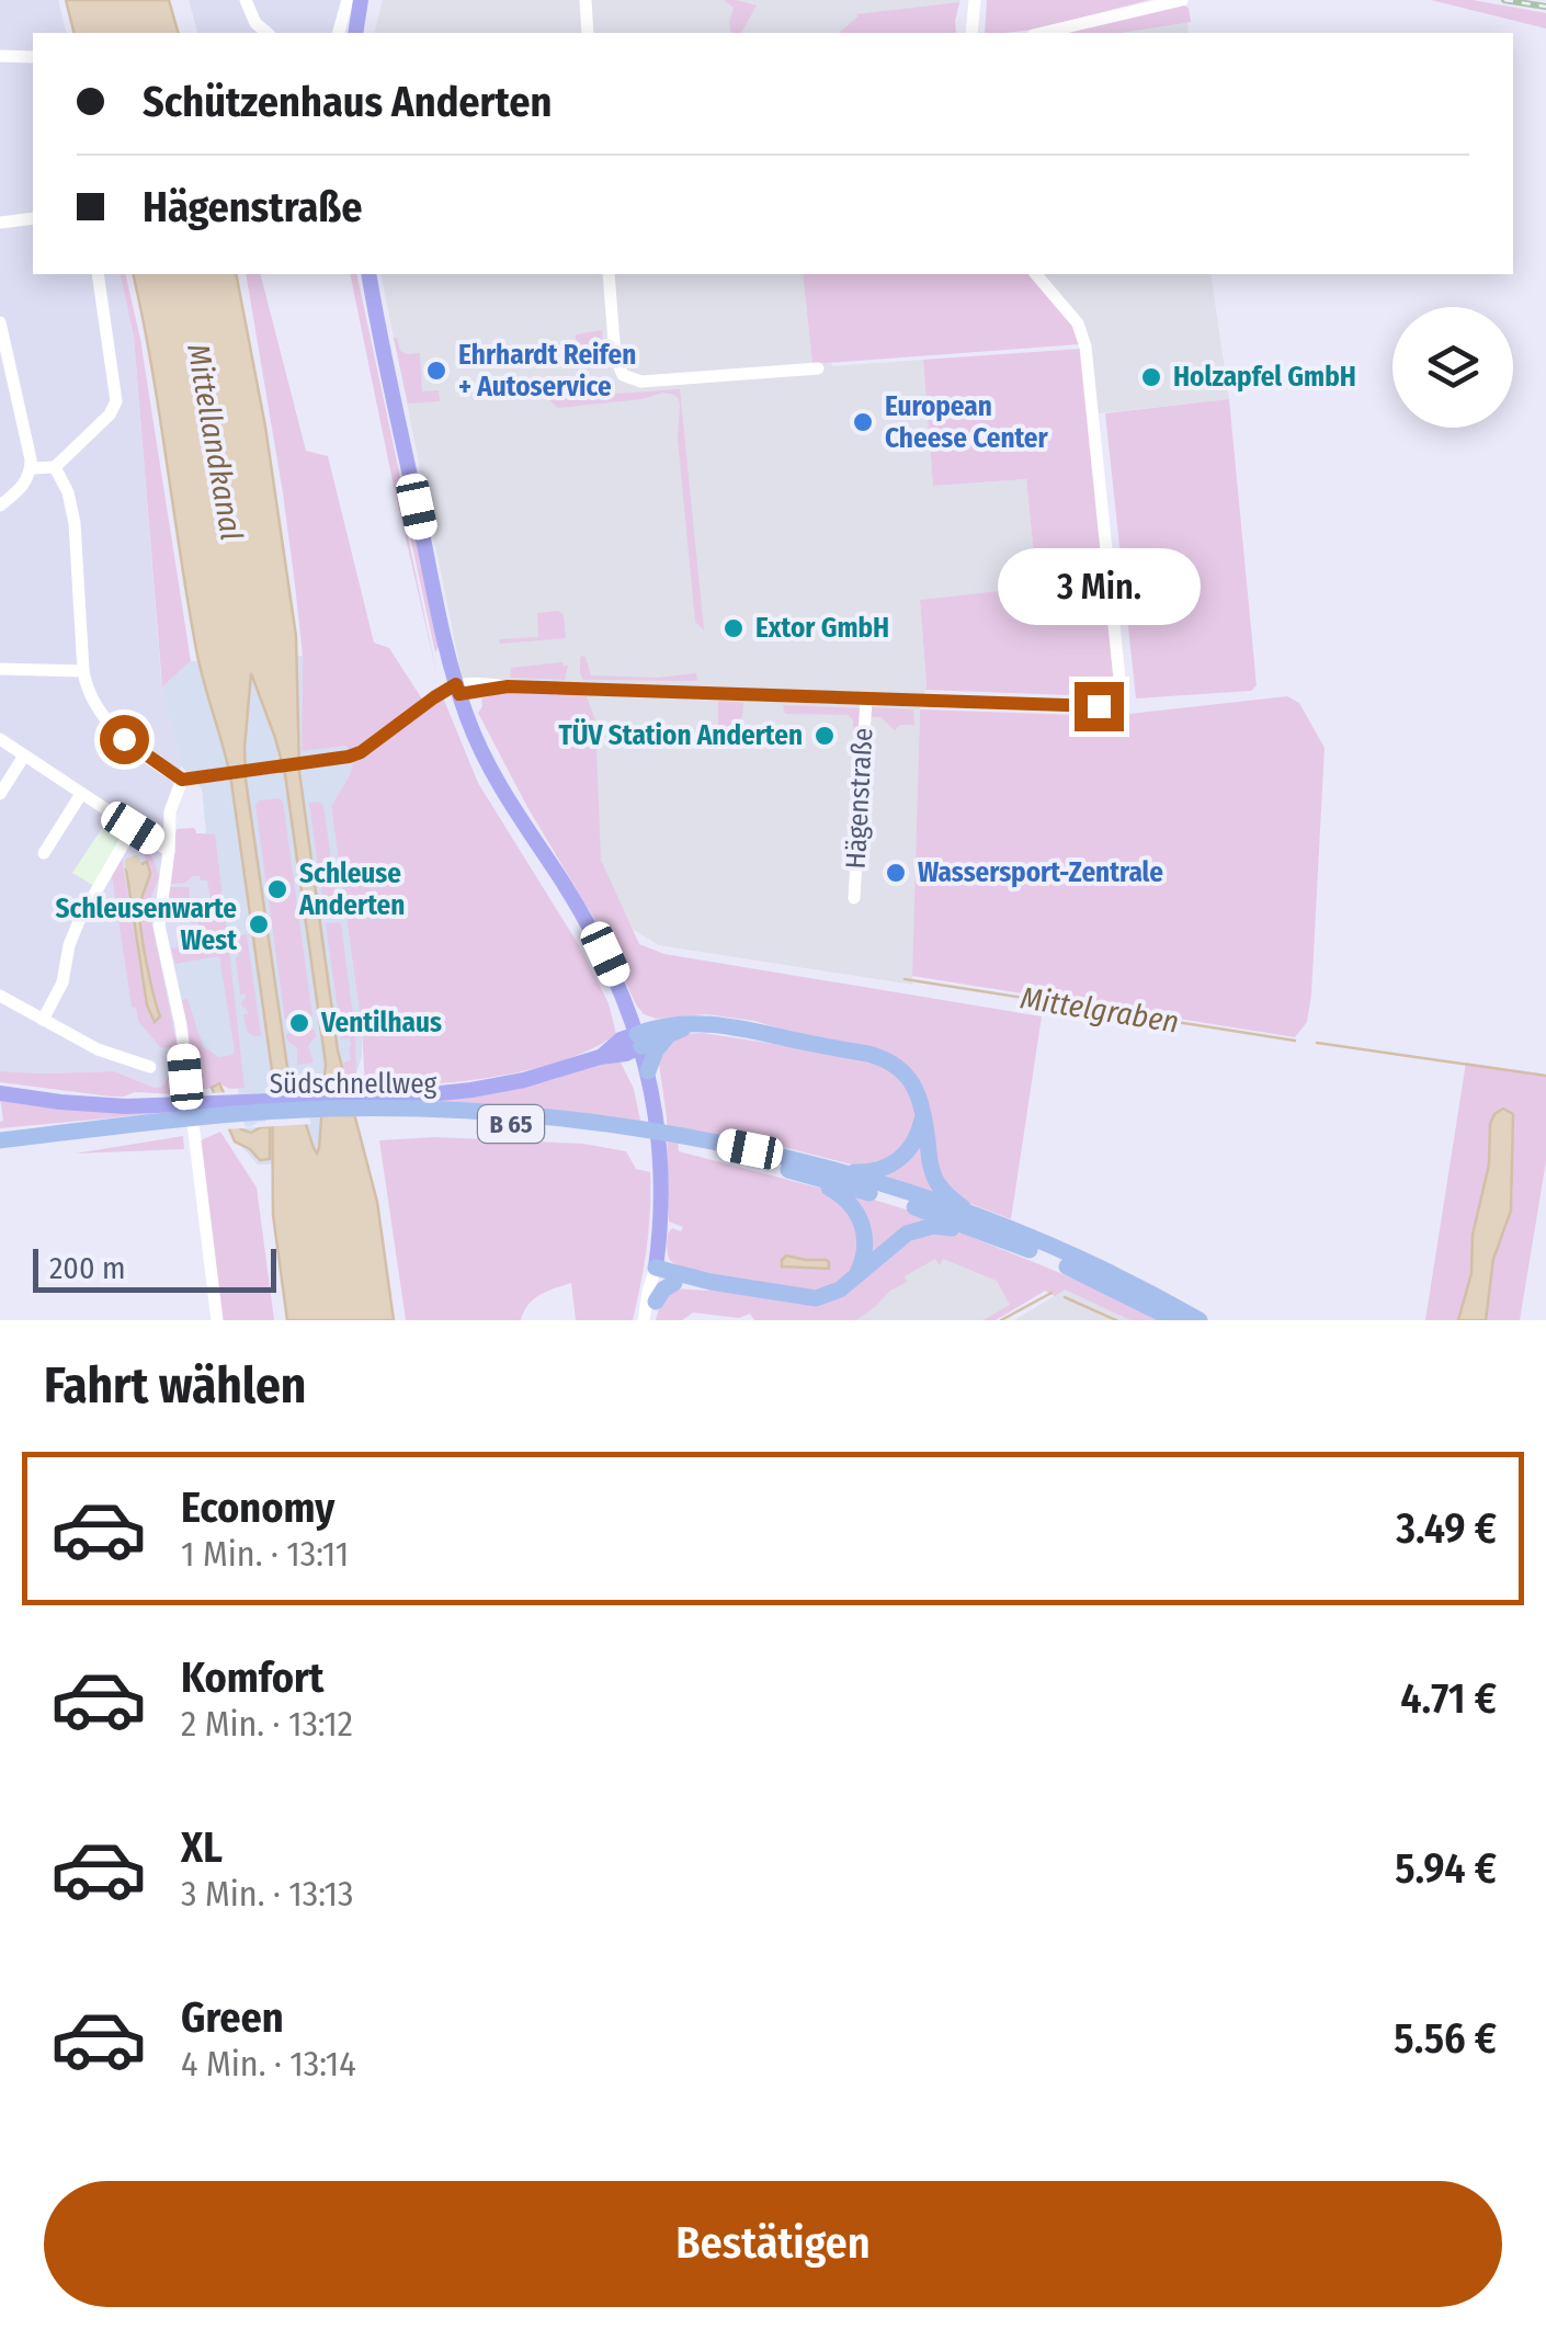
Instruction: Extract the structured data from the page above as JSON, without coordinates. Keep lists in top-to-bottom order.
{
  "streets": {
    "highway": ["Südschnellweg", "B 65"],
    "street": ["Hägenstraße"]
  },
  "water": ["Mittellandkanal", "Mittelgraben"],
  "places": [
    "Ehrhardt Reifen + Autoservice",
    "Holzapfel GmbH",
    "European Cheese Center",
    "Extor GmbH",
    "TÜV Station Anderten",
    "Wassersport-Zentrale",
    "Schleuse Anderten",
    "Schleusenwarte West",
    "Ventilhaus"
  ],
  "scale_bar": "200 m",
  "page": {
    "banner": ["Schützenhaus Anderten", "Hägenstraße"],
    "bubble": "3 Min.",
    "scale": "200 m",
    "heading": "Fahrt wählen",
    "list": [
      {
        "name": "Economy",
        "note": "1 Min. · 13:11",
        "value": "3.49 €"
      },
      {
        "name": "Komfort",
        "note": "2 Min. · 13:12",
        "value": "4.71 €"
      },
      {
        "name": "XL",
        "note": "3 Min. · 13:13",
        "value": "5.94 €"
      },
      {
        "name": "Green",
        "note": "4 Min. · 13:14",
        "value": "5.56 €"
      }
    ],
    "buttons": "Bestätigen"
  }
}
